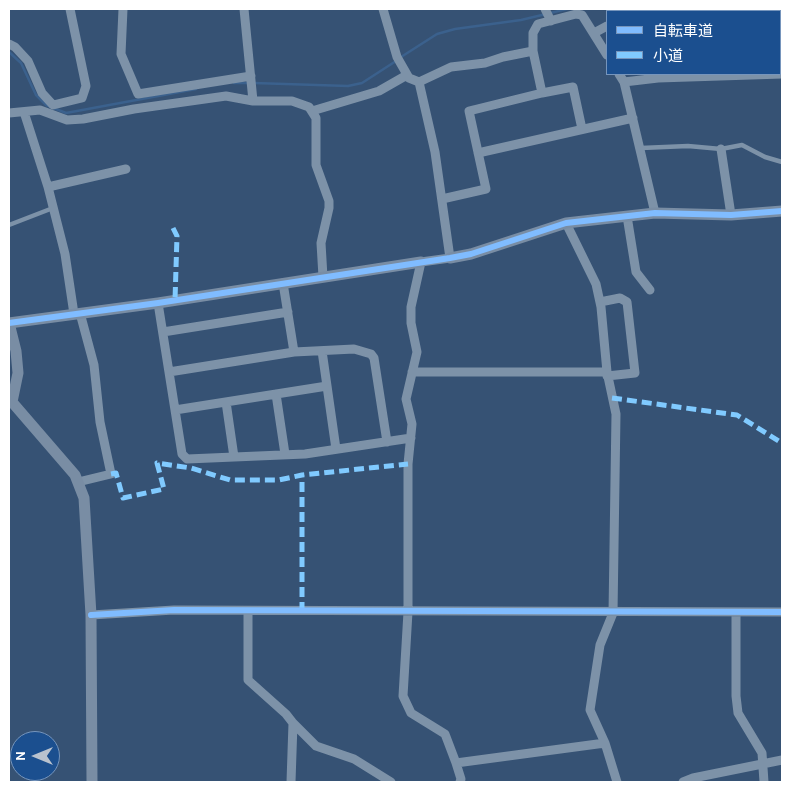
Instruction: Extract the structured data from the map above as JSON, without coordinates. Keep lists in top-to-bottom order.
{
  "legend": ["自転車道", "小道"],
  "north": "left"
}
